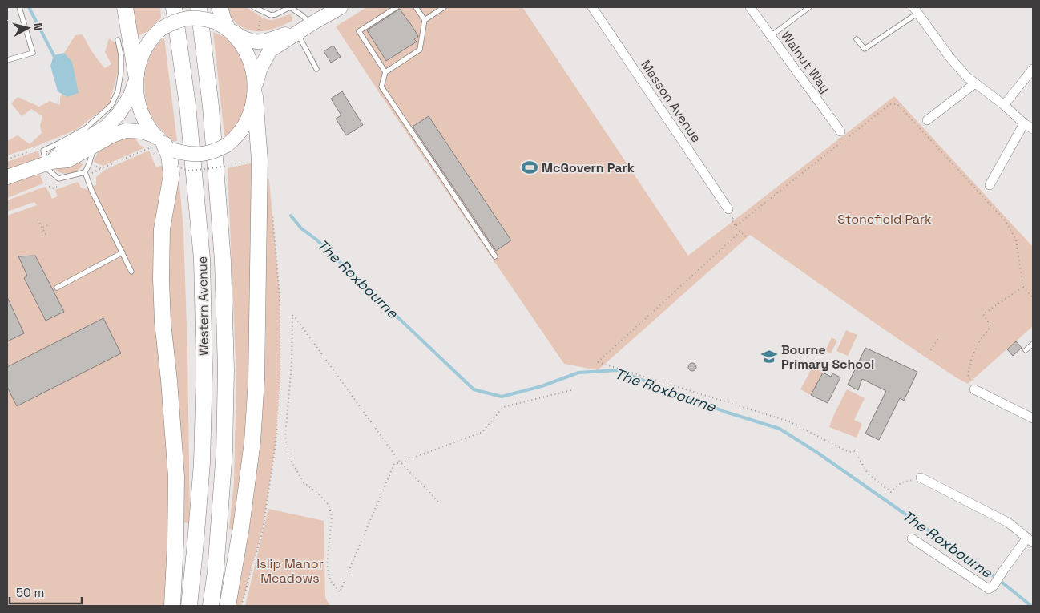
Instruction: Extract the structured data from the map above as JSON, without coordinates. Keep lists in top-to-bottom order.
{
  "streets": {
    "highway": ["Western Avenue"],
    "street": ["Walnut Way", "Masson Avenue"]
  },
  "water": ["The Roxbourne"],
  "parks": ["Stonefield Park", "Islip Manor Meadows"],
  "places": {
    "sports": ["McGovern Park"],
    "school or university": ["Bourne Primary School"]
  },
  "scale_bar": "50 m",
  "north": "right"
}
